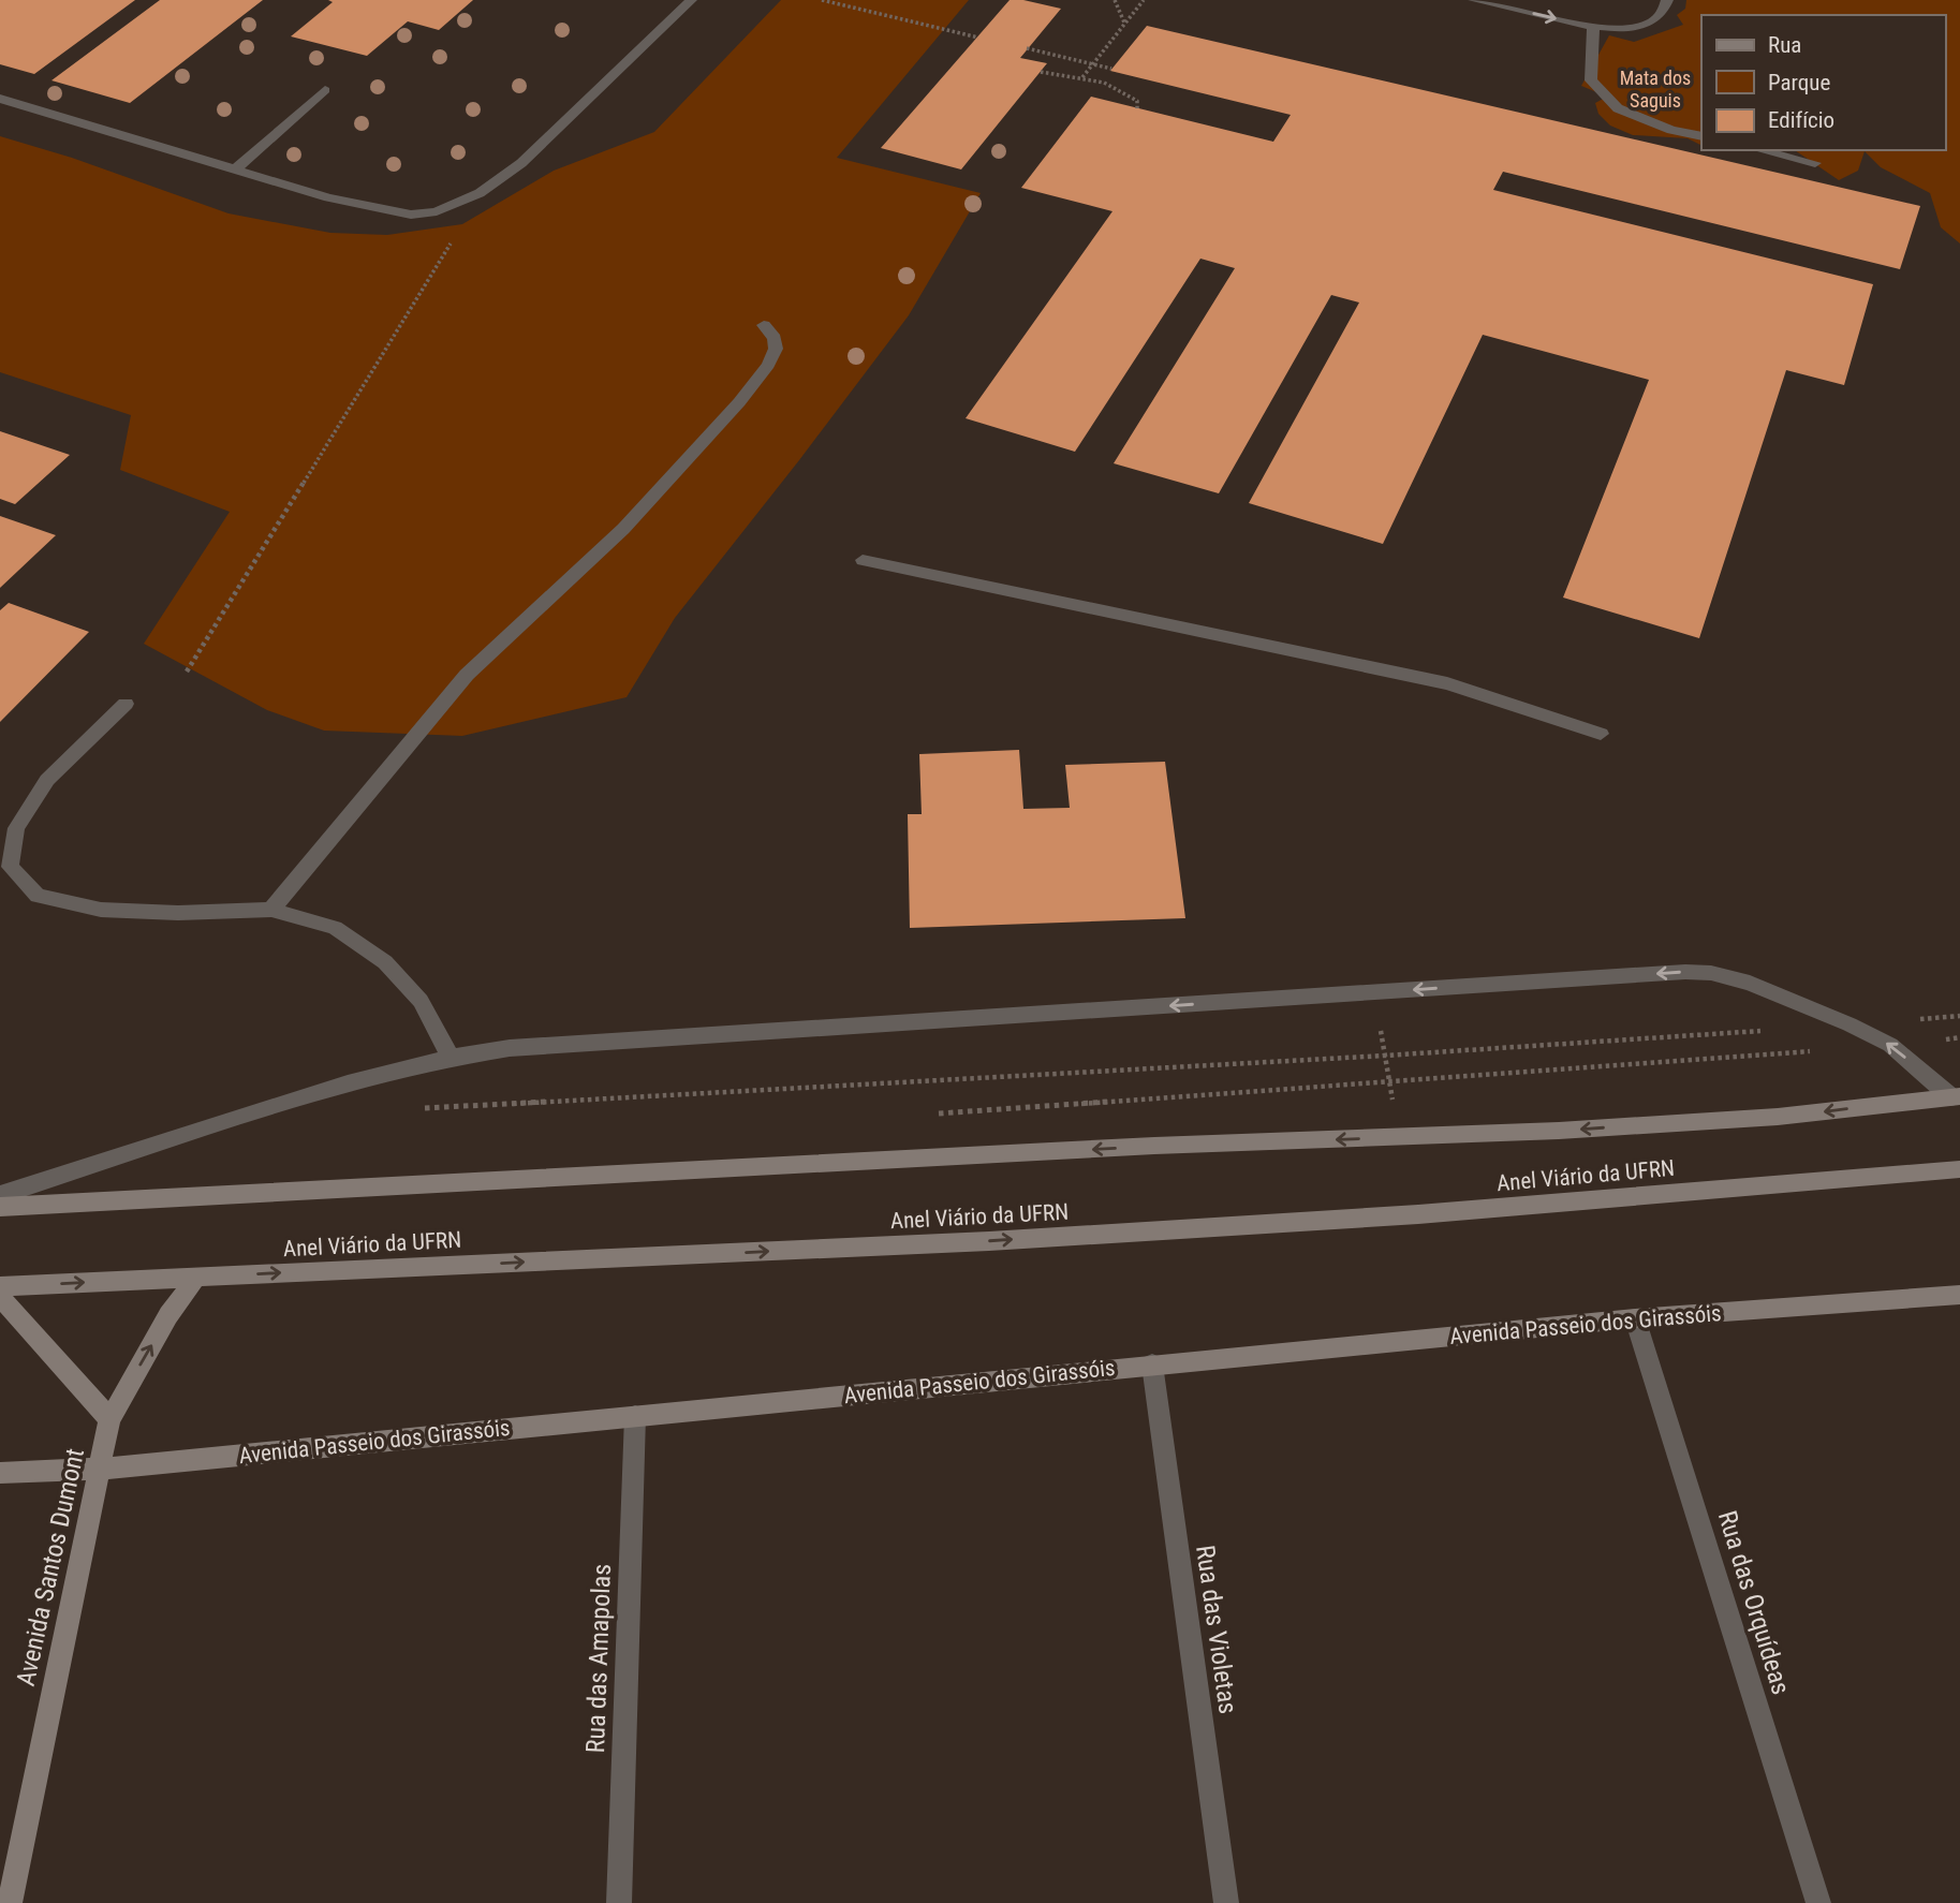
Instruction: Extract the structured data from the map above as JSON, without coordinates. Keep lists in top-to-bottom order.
{
  "streets": {
    "main road": ["Anel Viário da UFRN", "Avenida Passeio dos Girassóis", "Avenida Santos Dumont"],
    "street": ["Rua das Orquídeas", "Rua das Violetas", "Rua das Amapolas"]
  },
  "crossings": [
    ["Anel Viário da UFRN", "Avenida Santos Dumont"],
    ["Avenida Passeio dos Girassóis", "Avenida Santos Dumont"],
    ["Avenida Passeio dos Girassóis", "Rua das Orquídeas"],
    ["Avenida Passeio dos Girassóis", "Rua das Violetas"],
    ["Avenida Passeio dos Girassóis", "Rua das Amapolas"]
  ],
  "parks": ["Mata dos Saguis"],
  "legend": ["Rua", "Parque", "Edifício"]
}
